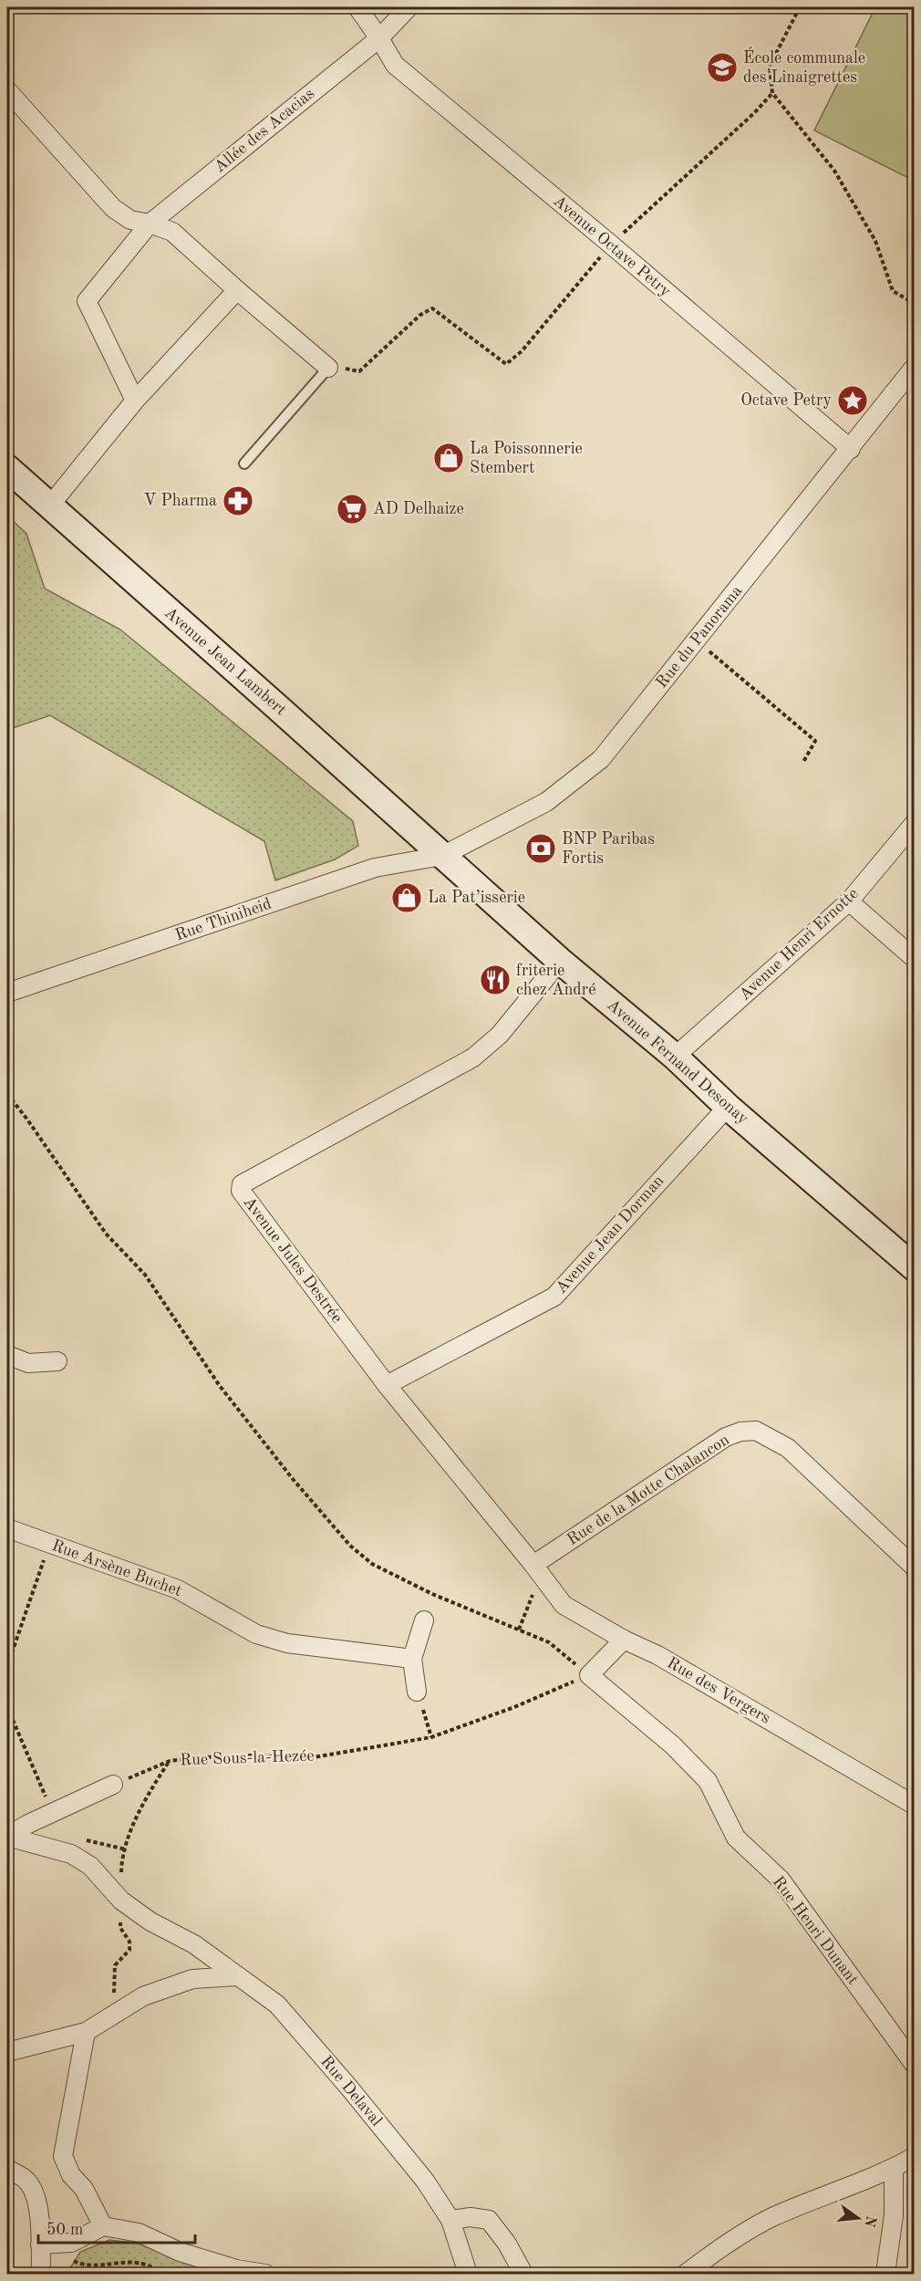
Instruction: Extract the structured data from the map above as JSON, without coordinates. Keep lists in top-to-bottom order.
{
  "streets": {
    "main road": ["Avenue Jean Lambert", "Avenue Fernand Desonay"],
    "street": [
      "Allée des Acacias",
      "Avenue Octave Petry",
      "Rue du Panorama",
      "Rue Thiniheid",
      "Avenue Henri Ernotte",
      "Avenue Jean Dorman",
      "Avenue Jules Destrée",
      "Rue de la Motte Chalancon",
      "Rue Arsène Buchet",
      "Rue des Vergers",
      "Rue Henri Dunant",
      "Rue Delaval"
    ],
    "path": ["Rue Sous-la-Hezée"]
  },
  "crossings": [
    ["Allée des Acacias", "Avenue Octave Petry"],
    ["Avenue Octave Petry", "Rue du Panorama"],
    ["Rue du Panorama", "Avenue Jean Lambert"],
    ["Rue du Panorama", "Rue Thiniheid"],
    ["Rue du Panorama", "Avenue Fernand Desonay"],
    ["Avenue Jean Lambert", "Rue Thiniheid"],
    ["Avenue Jean Lambert", "Avenue Fernand Desonay"],
    ["Rue Thiniheid", "Avenue Fernand Desonay"],
    ["Avenue Henri Ernotte", "Avenue Fernand Desonay"],
    ["Avenue Fernand Desonay", "Avenue Jean Dorman"],
    ["Avenue Fernand Desonay", "Avenue Jules Destrée"],
    ["Avenue Jean Dorman", "Avenue Jules Destrée"],
    ["Avenue Jules Destrée", "Rue de la Motte Chalancon"],
    ["Avenue Jules Destrée", "Rue des Vergers"],
    ["Rue de la Motte Chalancon", "Rue des Vergers"],
    ["Rue Sous-la-Hezée", "Rue Henri Dunant"]
  ],
  "places": {
    "school or university": ["École communale des Linaigrettes"],
    "place": ["Octave Petry"],
    "shop": ["La Poissonnerie Stembert", "La Pat’isserie"],
    "pharmacy": ["V Pharma"],
    "supermarket": ["AD Delhaize"],
    "bank": ["BNP Paribas Fortis"],
    "restaurant": ["friterie chez André"]
  },
  "scale_bar": "50 m",
  "north": "right"
}
